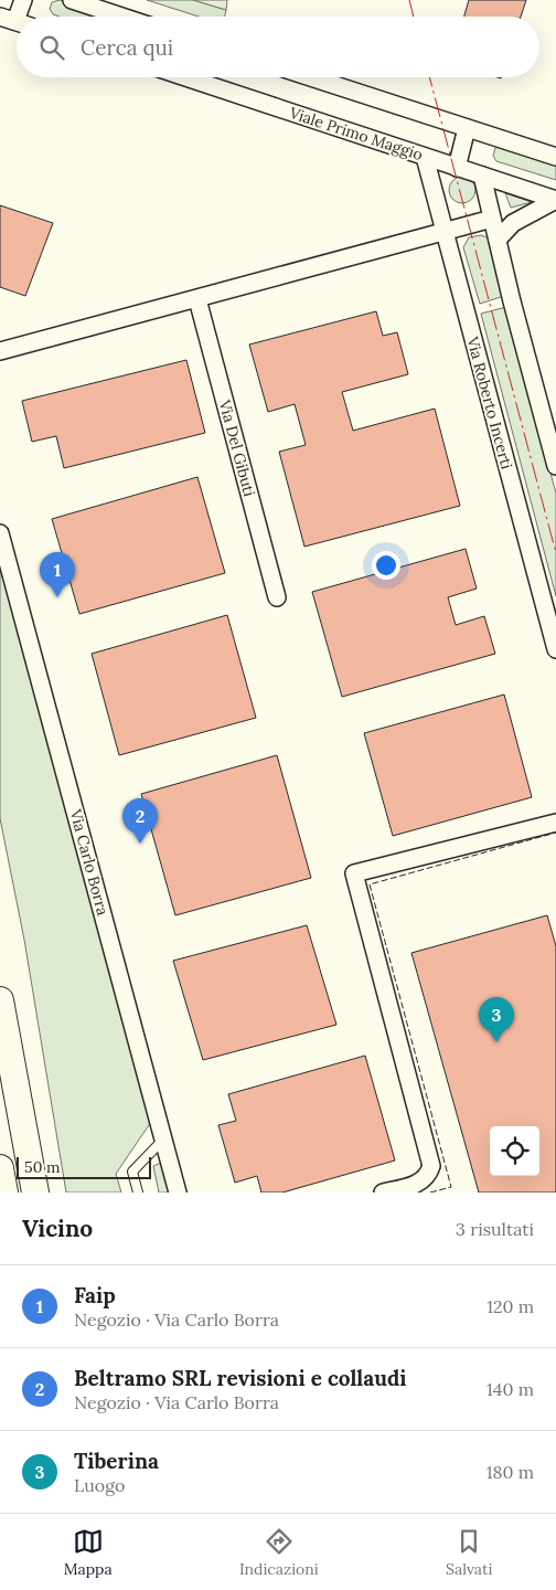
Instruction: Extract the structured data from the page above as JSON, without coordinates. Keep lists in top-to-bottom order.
{
  "streets": {
    "street": [
      "Viale Primo Maggio",
      "Via Roberto Incerti",
      "Via Del Gibuti",
      "Via Carlo Borra"
    ]
  },
  "crossings": [
    ["Viale Primo Maggio", "Via Roberto Incerti"]
  ],
  "scale_bar": "50 m",
  "page": {
    "search": "Cerca qui",
    "pins": ["1", "2", "3"],
    "scale": "50 m",
    "heading": ["Vicino", "3 risultati"],
    "list": [
      {
        "mark": "1",
        "name": "Faip",
        "note": "Negozio · Via Carlo Borra",
        "value": "120 m"
      },
      {
        "mark": "2",
        "name": "Beltramo SRL revisioni e collaudi",
        "note": "Negozio · Via Carlo Borra",
        "value": "140 m"
      },
      {
        "mark": "3",
        "name": "Tiberina",
        "note": "Luogo",
        "value": "180 m"
      }
    ],
    "nav": ["Mappa", "Indicazioni", "Salvati"]
  }
}
